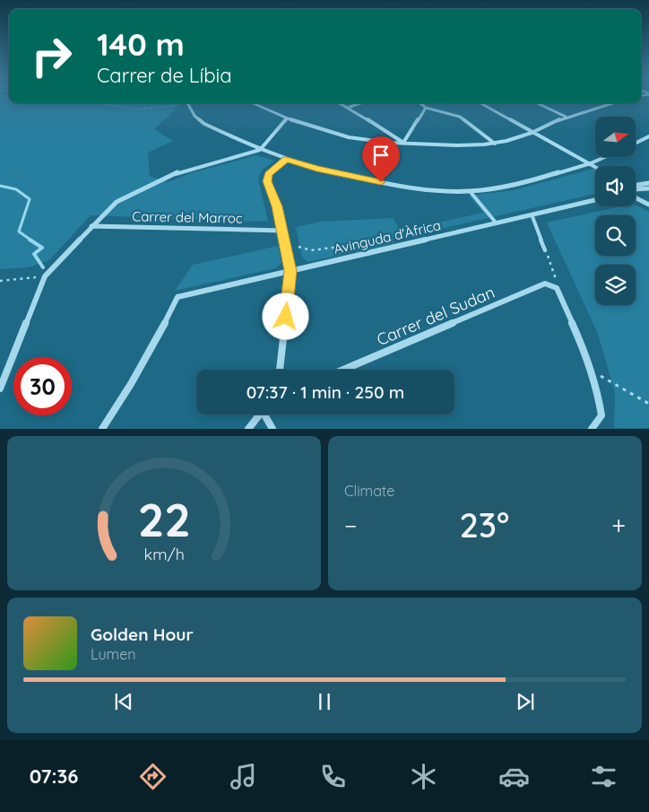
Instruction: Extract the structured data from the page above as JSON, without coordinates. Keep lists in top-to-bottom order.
{
  "streets": {
    "street": ["Carrer del Marroc", "Avinguda d'Àfrica", "Carrer del Sudan"]
  },
  "north": "right",
  "page": {
    "turn": ["140 m", "Carrer de Líbia"],
    "limit": "30",
    "trip": "07:37 · 1 min · 250 m",
    "tile": "Climate",
    "heat": ["−", "23°", "+"],
    "song": ["Golden Hour", "Lumen"],
    "tabs": "07:36",
    "gauge": ["22", "km/h"]
  }
}
